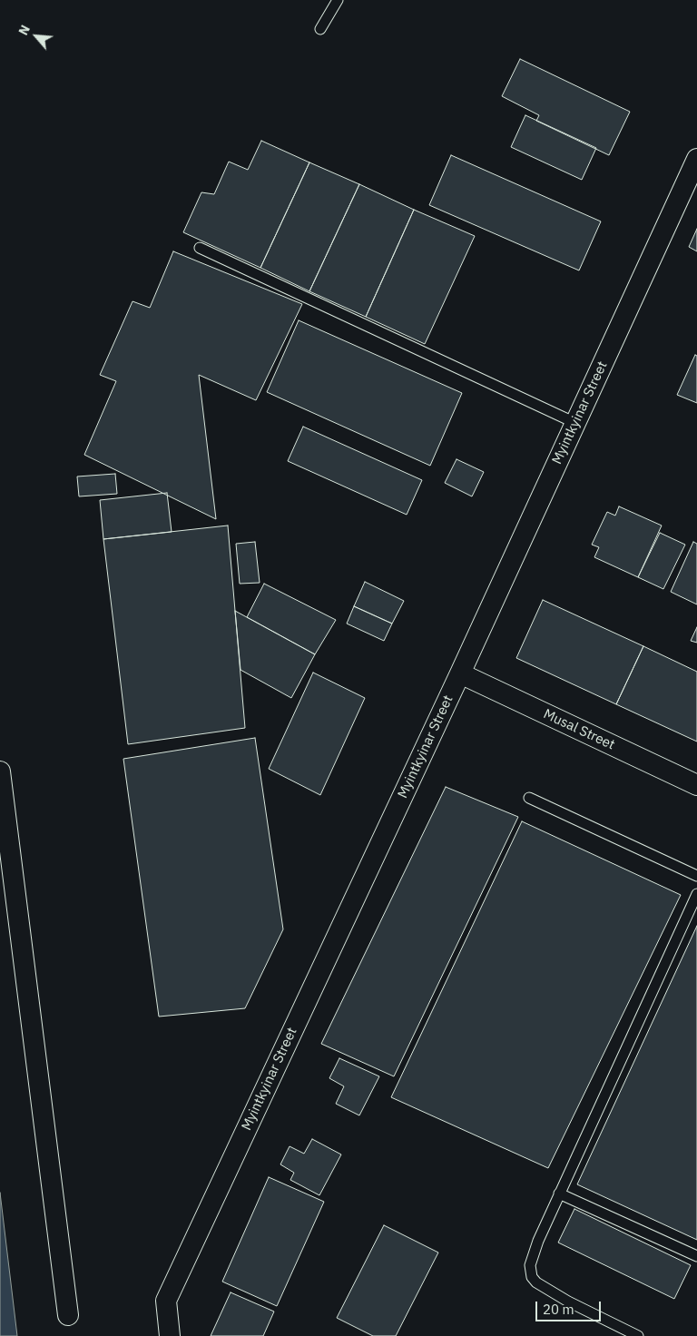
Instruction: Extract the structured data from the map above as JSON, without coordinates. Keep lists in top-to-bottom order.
{
  "streets": {
    "street": ["Myintkyinar Street", "Musal Street"]
  },
  "crossings": [
    ["Myintkyinar Street", "Musal Street"]
  ],
  "scale_bar": "20 m",
  "north": "top left"
}
